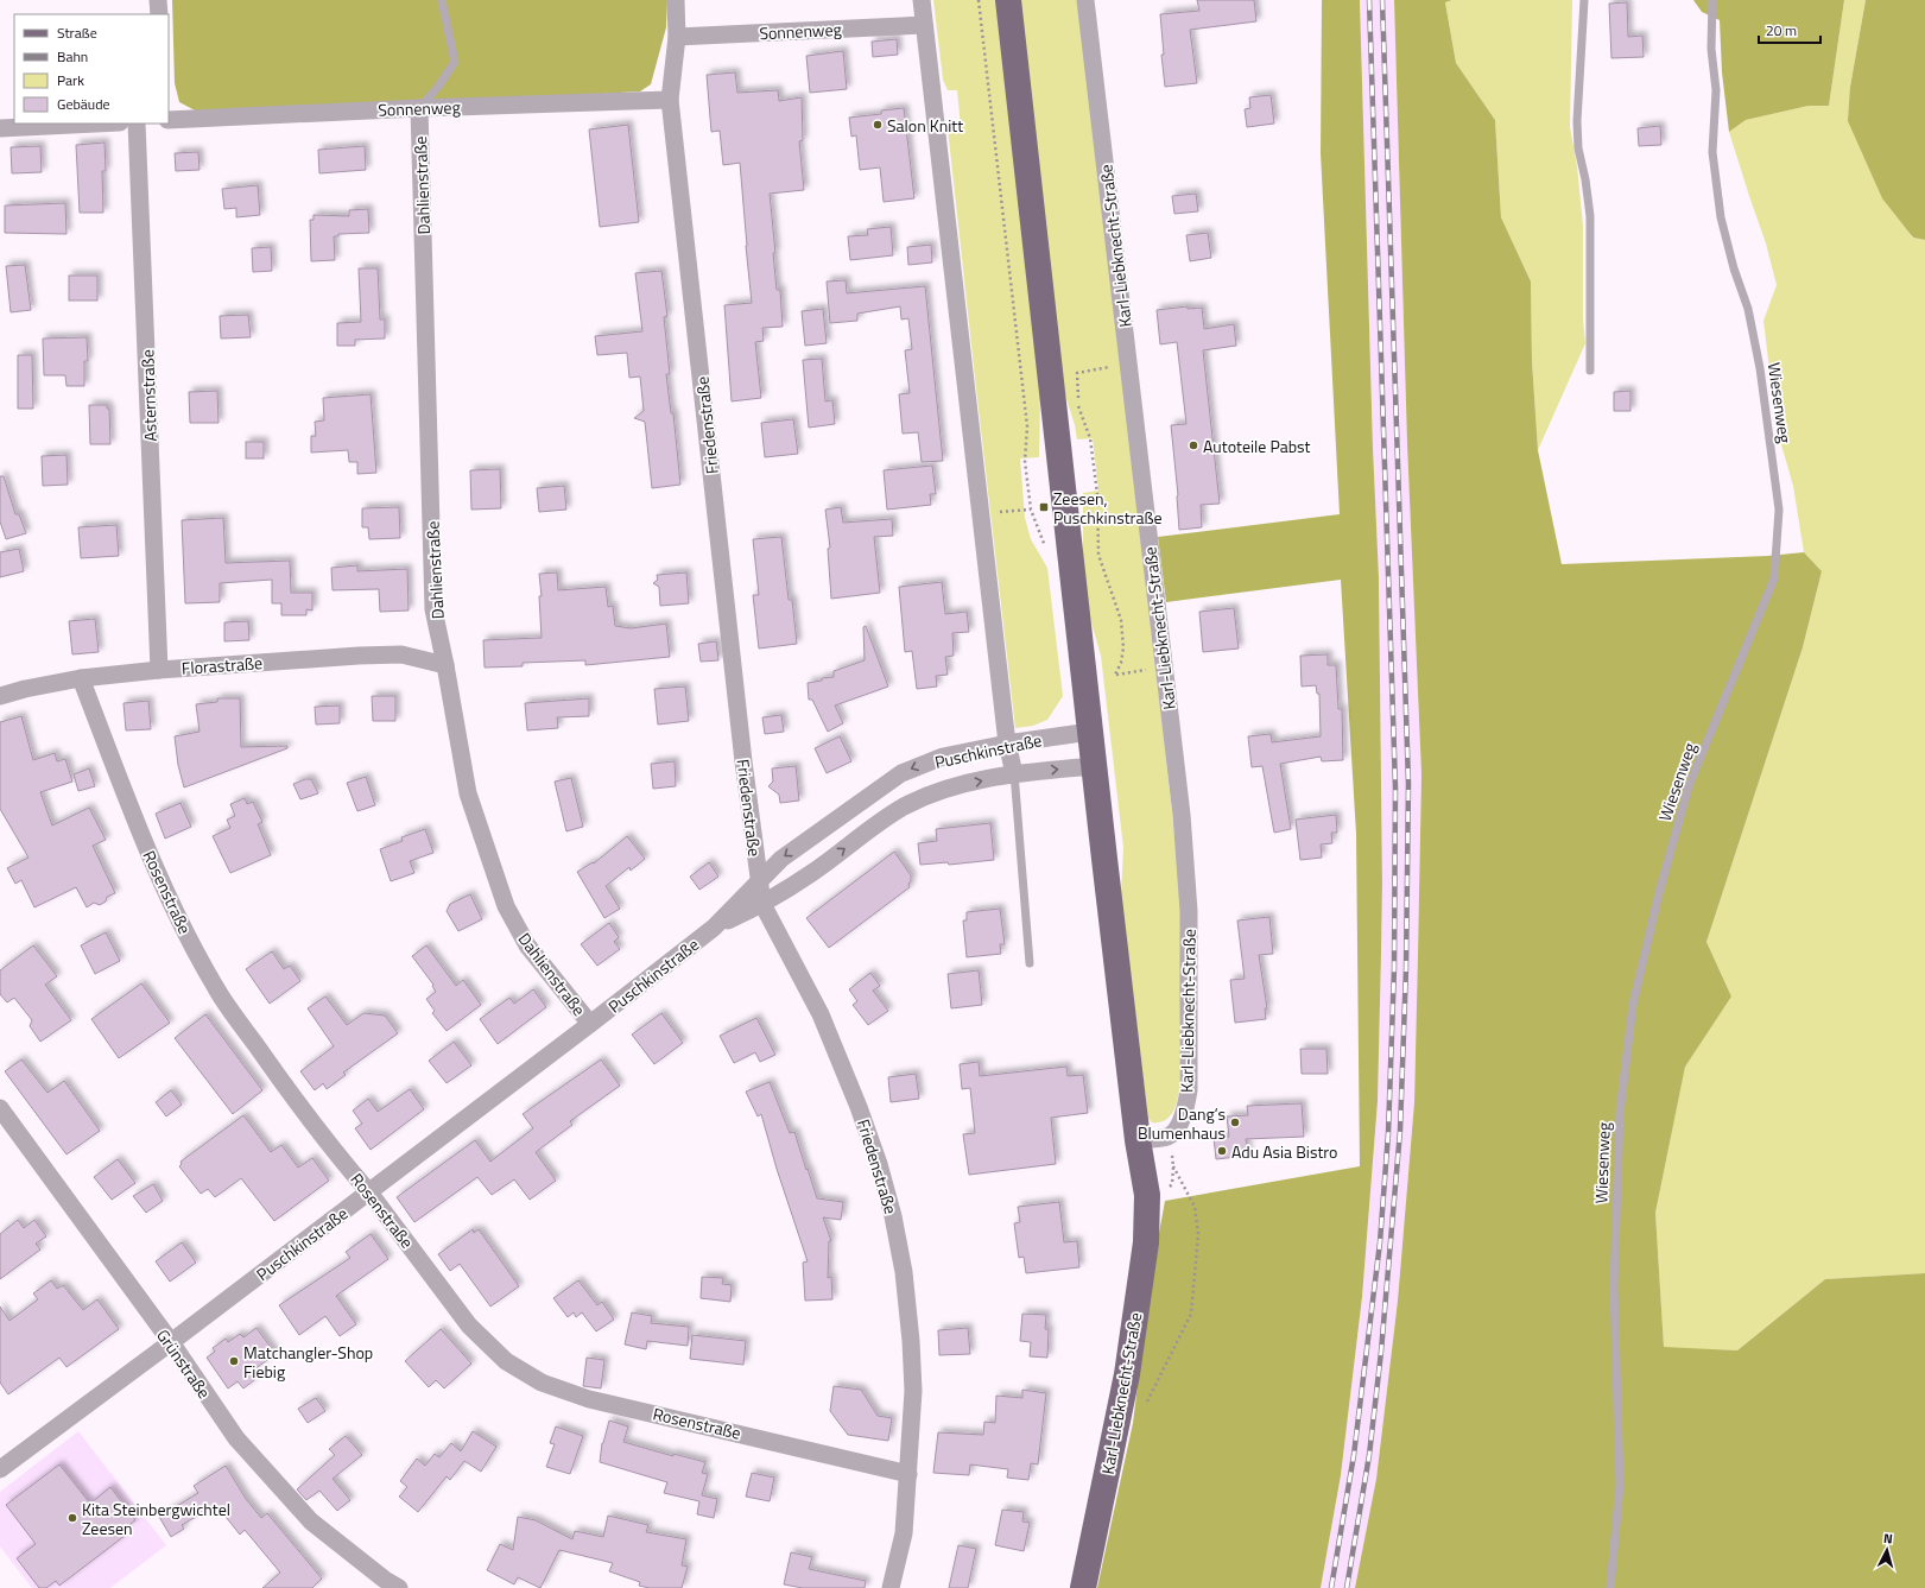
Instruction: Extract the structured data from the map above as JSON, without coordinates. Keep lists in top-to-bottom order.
{
  "streets": {
    "main road": ["Karl-Liebknecht-Straße"],
    "street": [
      "Sonnenweg",
      "Dahlienstraße",
      "Asternstraße",
      "Friedenstraße",
      "Florastraße",
      "Puschkinstraße",
      "Rosenstraße",
      "Grünstraße"
    ],
    "lane": ["Wiesenweg"]
  },
  "crossings": [
    ["Sonnenweg", "Dahlienstraße"],
    ["Sonnenweg", "Friedenstraße"],
    ["Dahlienstraße", "Florastraße"],
    ["Dahlienstraße", "Puschkinstraße"],
    ["Karl-Liebknecht-Straße", "Puschkinstraße"],
    ["Asternstraße", "Florastraße"],
    ["Friedenstraße", "Puschkinstraße"],
    ["Friedenstraße", "Rosenstraße"],
    ["Florastraße", "Rosenstraße"],
    ["Puschkinstraße", "Rosenstraße"],
    ["Puschkinstraße", "Grünstraße"]
  ],
  "places": {
    "other": [
      "Salon Knitt",
      "Autoteile Pabst",
      "Dang‘s Blumenhaus",
      "Adu Asia Bistro",
      "Matchangler-Shop Fiebig",
      "Kita Steinbergwichtel Zeesen"
    ],
    "transit": ["Zeesen, Puschkinstraße"]
  },
  "legend": [
    "Straße",
    "Bahn",
    "Park",
    "Gebäude"
  ],
  "scale_bar": "20 m",
  "north": "top"
}
